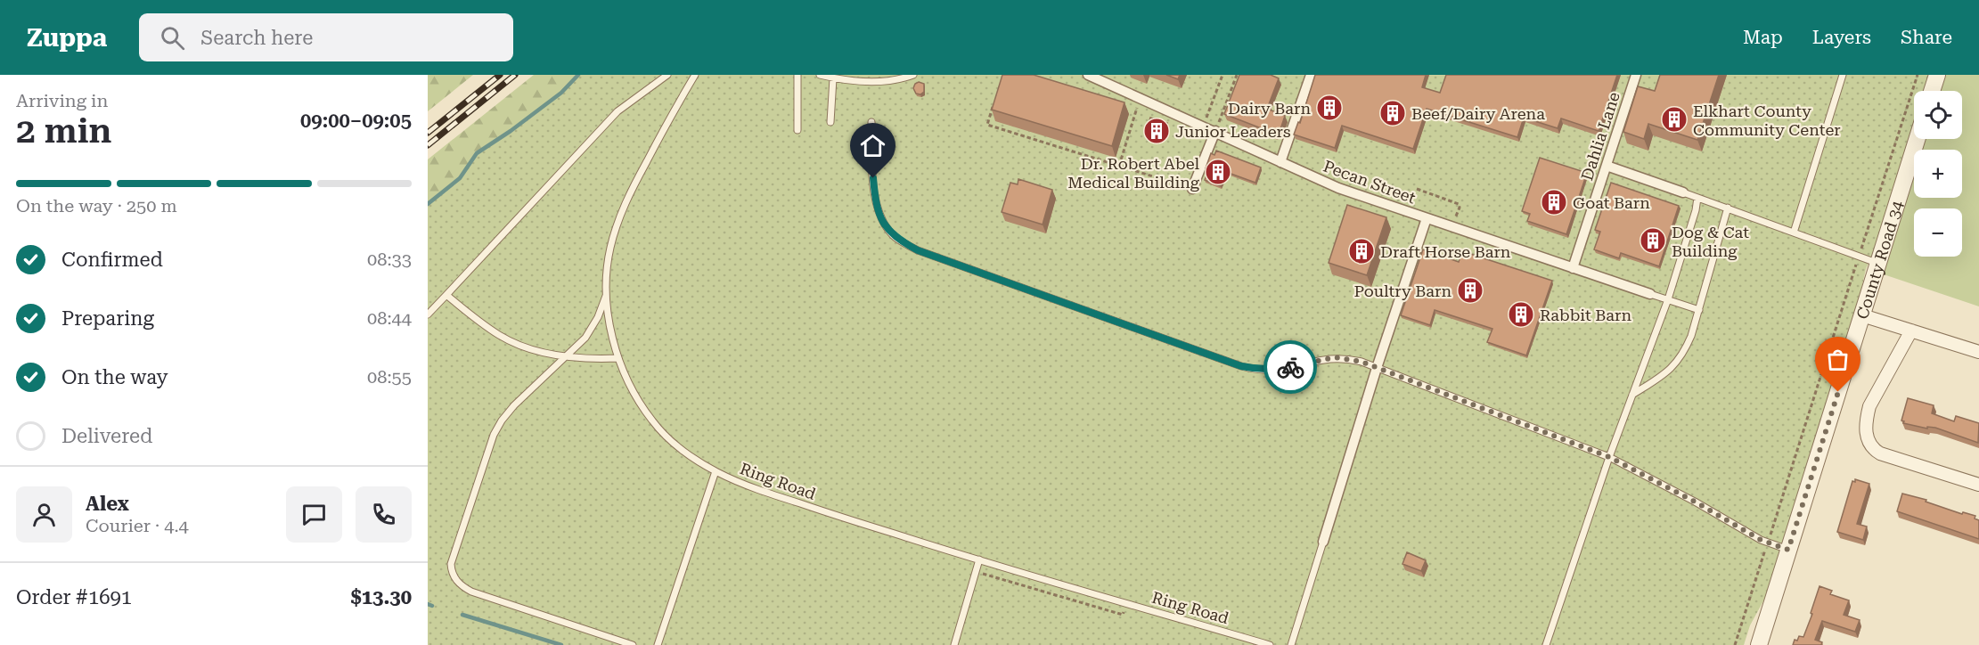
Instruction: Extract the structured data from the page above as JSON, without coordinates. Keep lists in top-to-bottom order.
{
  "streets": {
    "street": ["Dahlia Lane", "Pecan Street", "County Road 34"],
    "lane": ["Ring Road"]
  },
  "crossings": [
    ["Dahlia Lane", "Pecan Street"]
  ],
  "places": {
    "building": [
      "Dairy Barn",
      "Beef/Dairy Arena",
      "Elkhart County Community Center",
      "Junior Leaders",
      "Dr. Robert Abel Medical Building",
      "Goat Barn",
      "Dog & Cat Building",
      "Draft Horse Barn",
      "Poultry Barn",
      "Rabbit Barn"
    ]
  },
  "page": {
    "header": "Zuppa",
    "search": "Search here",
    "nav": ["Map", "Layers", "Share"],
    "heading": ["2 min", "Arriving in", "09:00–09:05"],
    "panel": [
      "Alex",
      "Courier · 4.4",
      "Order #1691",
      "$13.30"
    ],
    "map_buttons": ["+", "−"],
    "bar": "On the way · 250 m",
    "list": [
      ["Confirmed", "08:33"],
      ["Preparing", "08:44"],
      ["On the way", "08:55"],
      "Delivered"
    ]
  }
}
